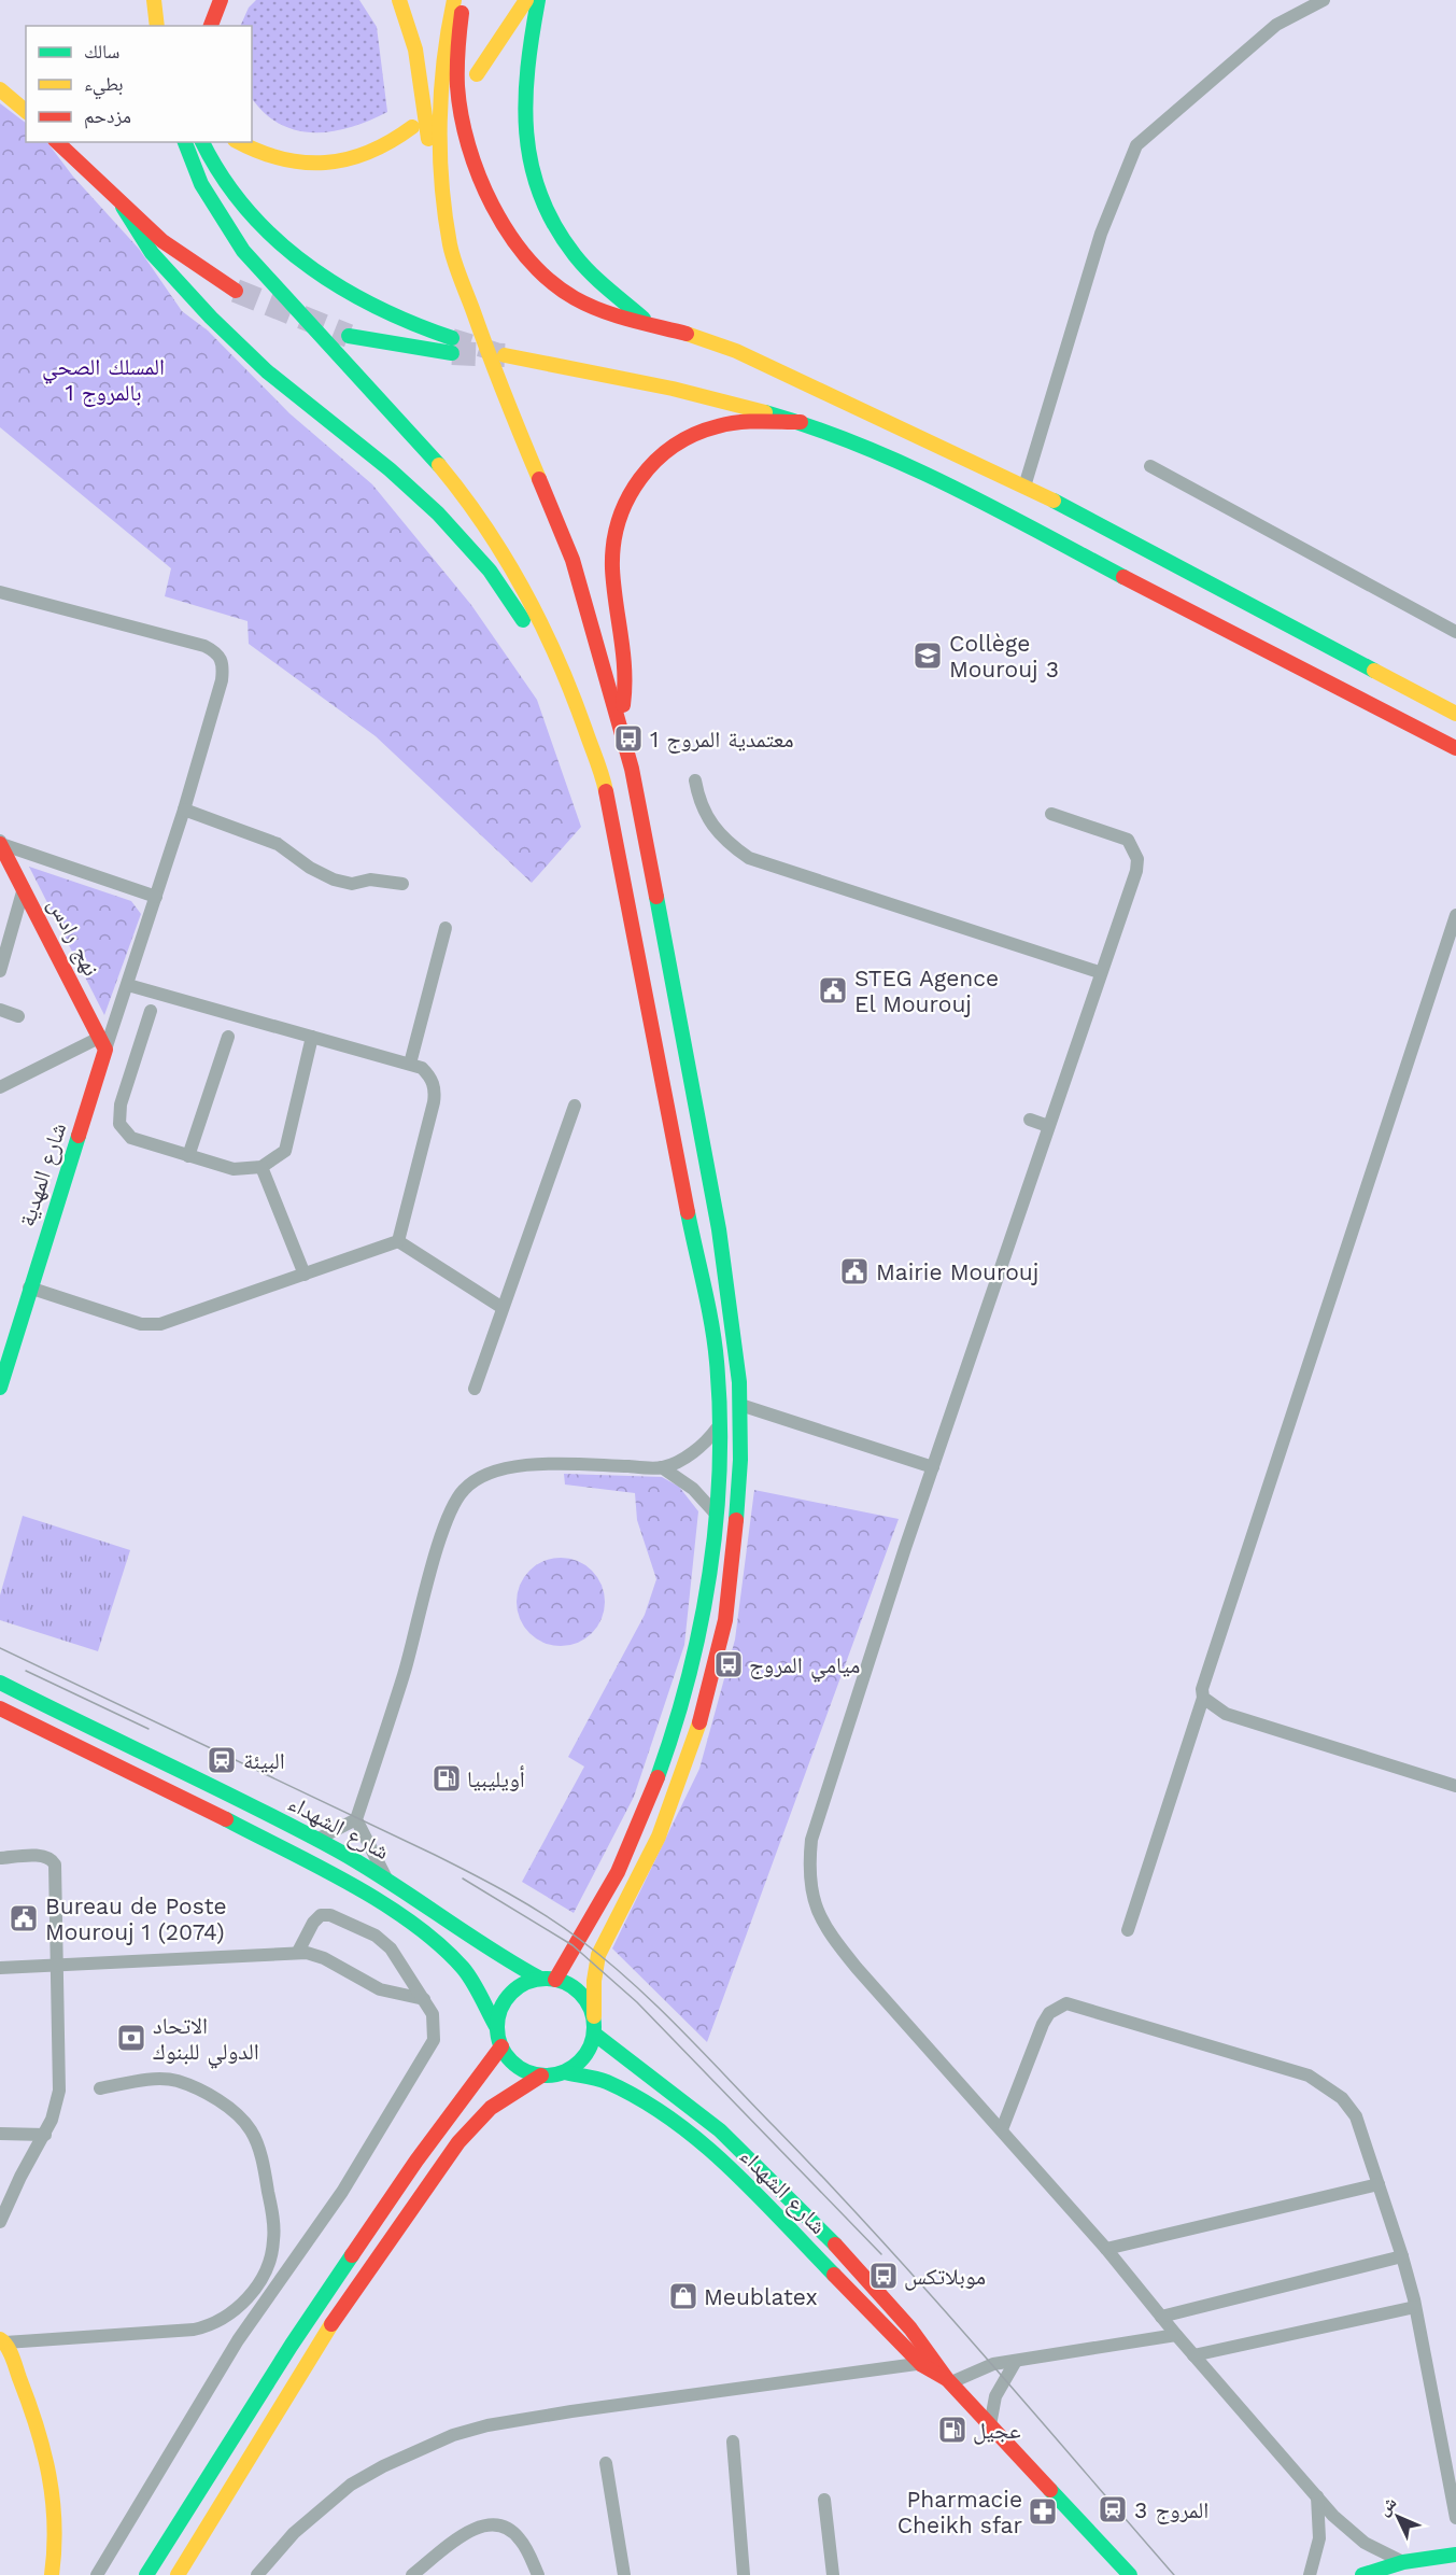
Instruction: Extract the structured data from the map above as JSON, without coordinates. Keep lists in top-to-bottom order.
{
  "streets": {
    "main road": ["نهج رادس", "شارع المهدية", "شارع الشهداء"]
  },
  "crossings": [
    ["نهج رادس", "شارع المهدية"]
  ],
  "parks": ["المسلك الصحي بالمروج 1"],
  "places": {
    "school or university": ["Collège Mourouj 3"],
    "bus stop": ["معتمدية المروج 1", "ميامي المروج", "موبلاتكس"],
    "public building": ["STEG Agence El Mourouj", "Mairie Mourouj", "Bureau de Poste Mourouj 1 (2074)"],
    "station": ["البيئة", "المروج 3"],
    "fuel station": ["أويليبيا", "عجيل"],
    "bank": ["الاتحاد الدولي للبنوك"],
    "shop": ["Meublatex"],
    "pharmacy": ["Pharmacie Cheikh sfar"]
  },
  "legend": ["سالك", "بطيء", "مزدحم"],
  "north": "top left"
}
